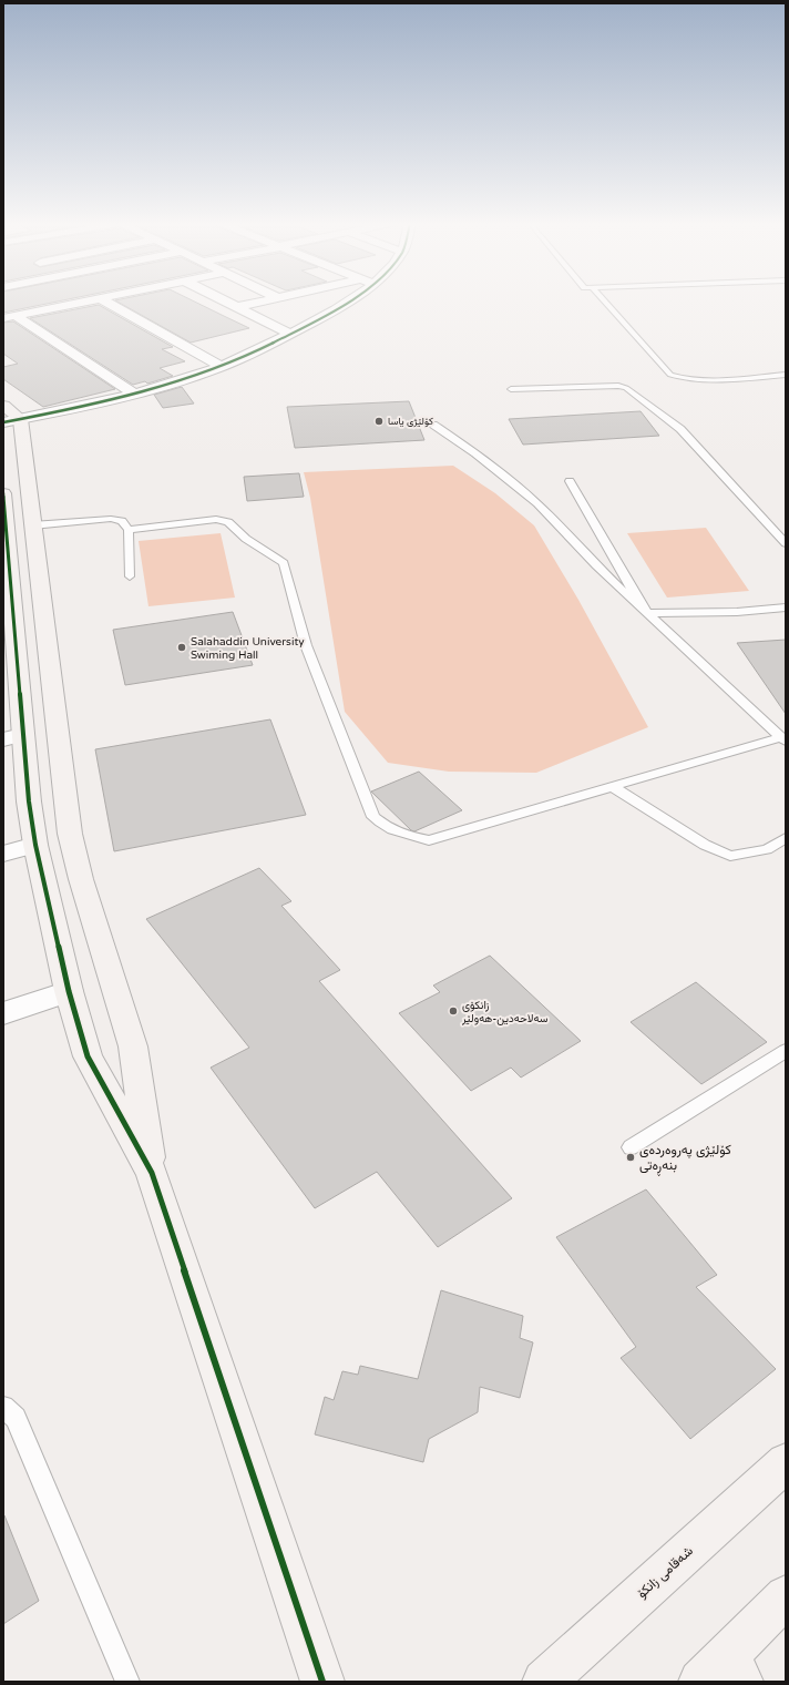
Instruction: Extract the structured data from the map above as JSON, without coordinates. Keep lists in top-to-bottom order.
{
  "streets": {
    "street": ["شەقامی زانکۆ"]
  },
  "places": [
    "کۆلێژی یاسا",
    "Salahaddin University Swiming Hall",
    "زانکۆی سەلاحەدین-هەولێر",
    "کۆلێژی پەروەردەی بنەڕەتی"
  ]
}
